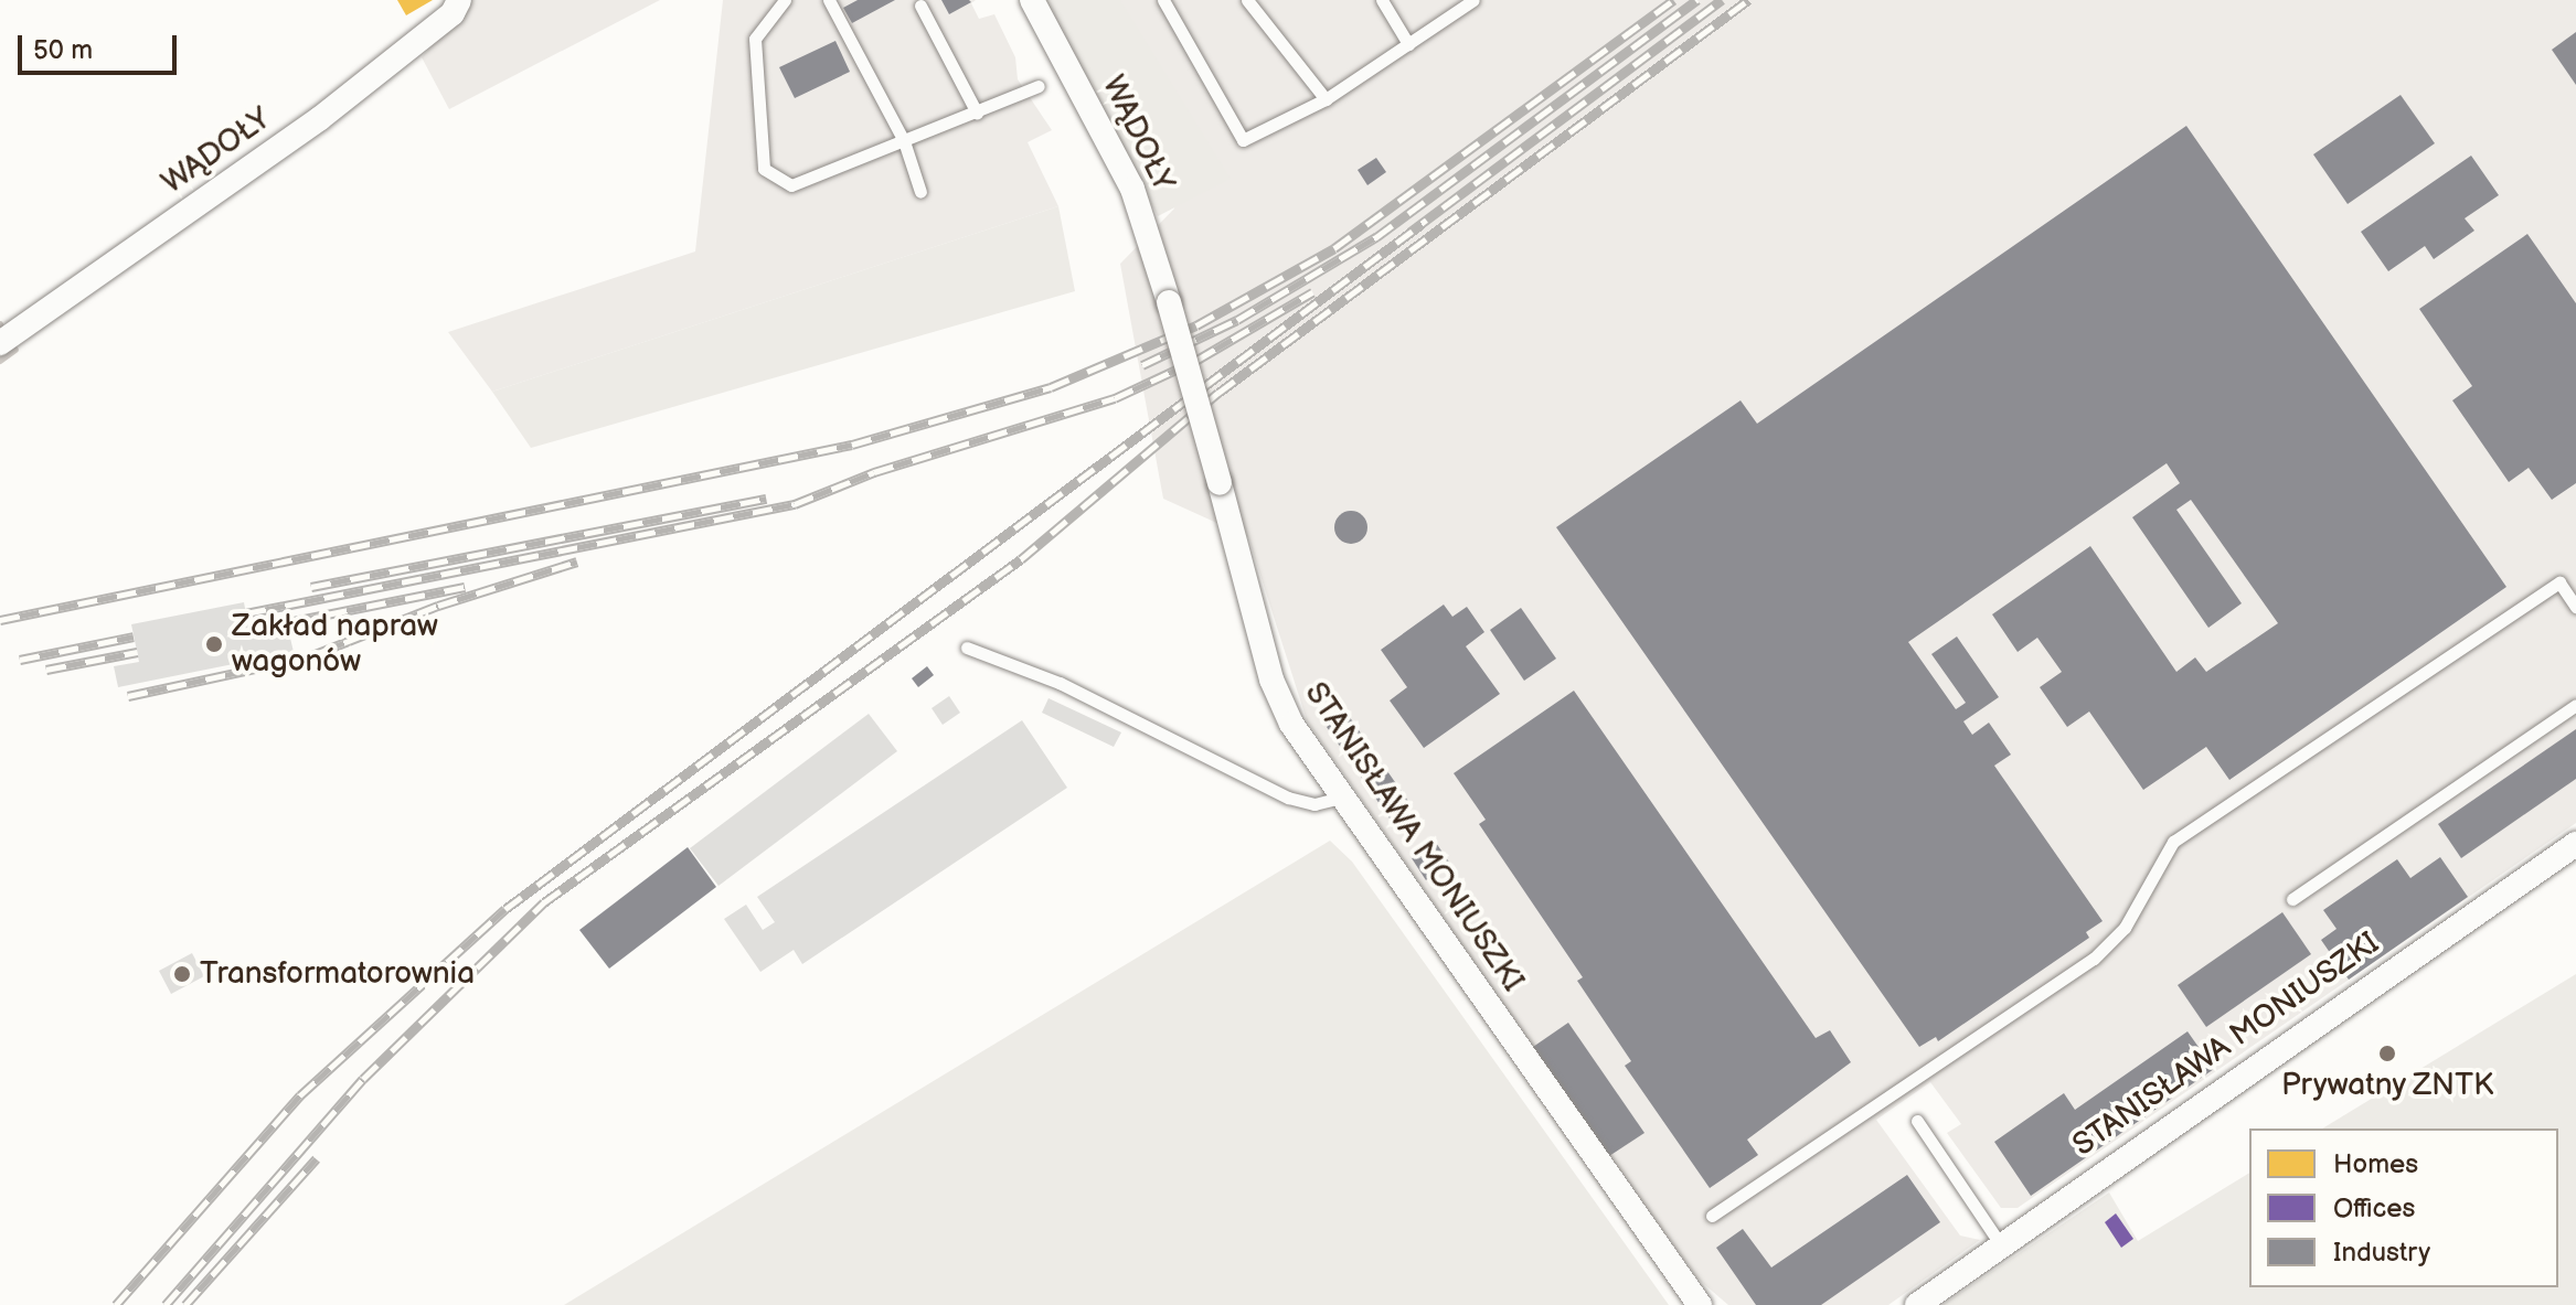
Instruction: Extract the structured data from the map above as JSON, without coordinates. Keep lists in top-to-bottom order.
{
  "streets": {
    "street": ["WĄDOŁY", "STANISŁAWA MONIUSZKI"]
  },
  "crossings": [
    ["WĄDOŁY", "STANISŁAWA MONIUSZKI"]
  ],
  "places": ["Zakład napraw wagonów", "Transformatorownia", "Prywatny ZNTK"],
  "legend": ["Homes", "Offices", "Industry"],
  "scale_bar": "50 m"
}
